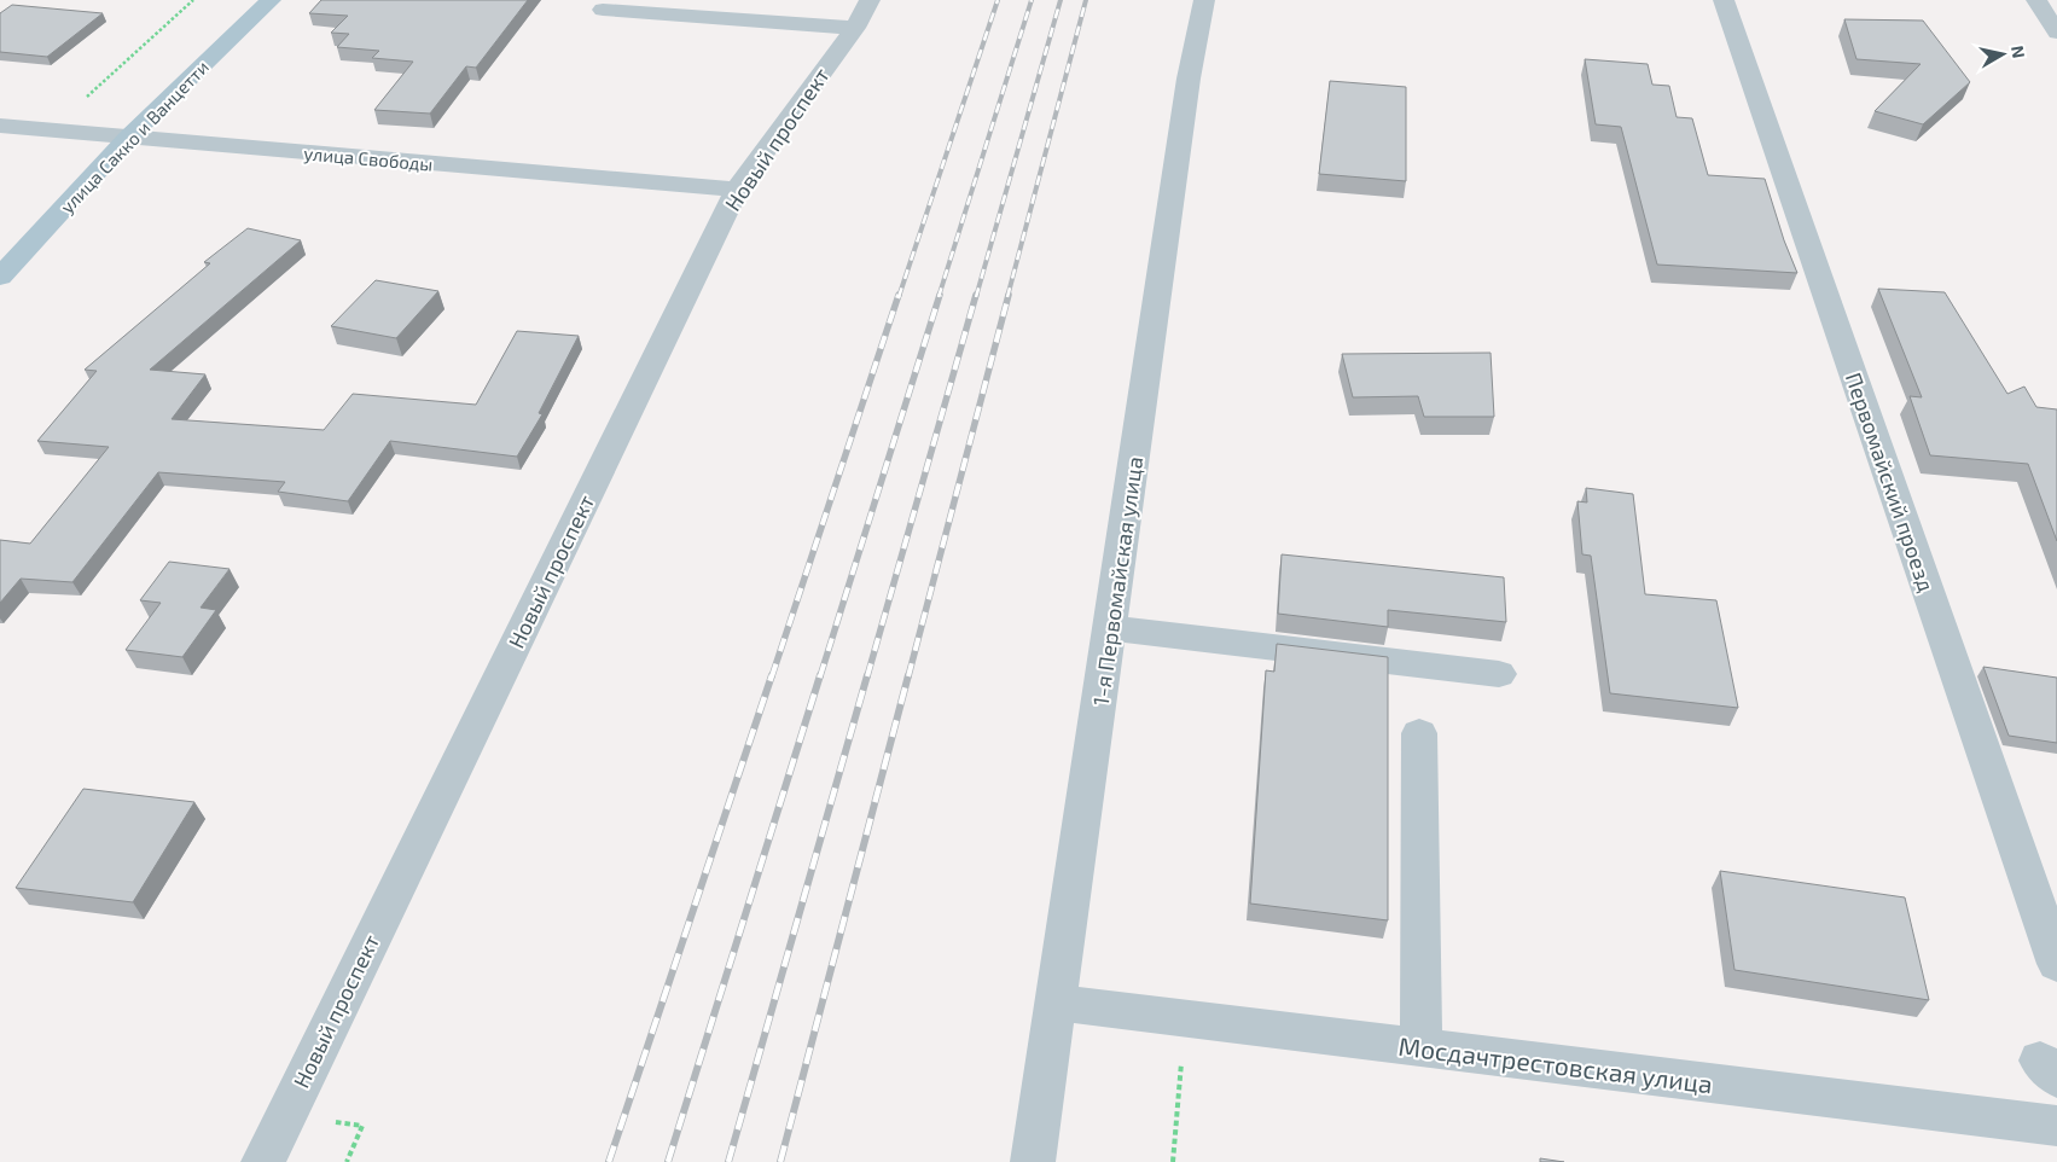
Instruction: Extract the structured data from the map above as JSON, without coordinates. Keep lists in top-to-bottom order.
{
  "streets": {
    "main road": ["улица Сакко и Ванцетти"],
    "street": [
      "Новый проспект",
      "улица Свободы",
      "Первомайский проезд",
      "1-я Первомайская улица",
      "Мосдачтрестовская улица"
    ]
  },
  "crossings": [
    ["улица Сакко и Ванцетти", "улица Свободы"],
    ["Новый проспект", "улица Свободы"],
    ["1-я Первомайская улица", "Мосдачтрестовская улица"]
  ],
  "north": "right"
}
